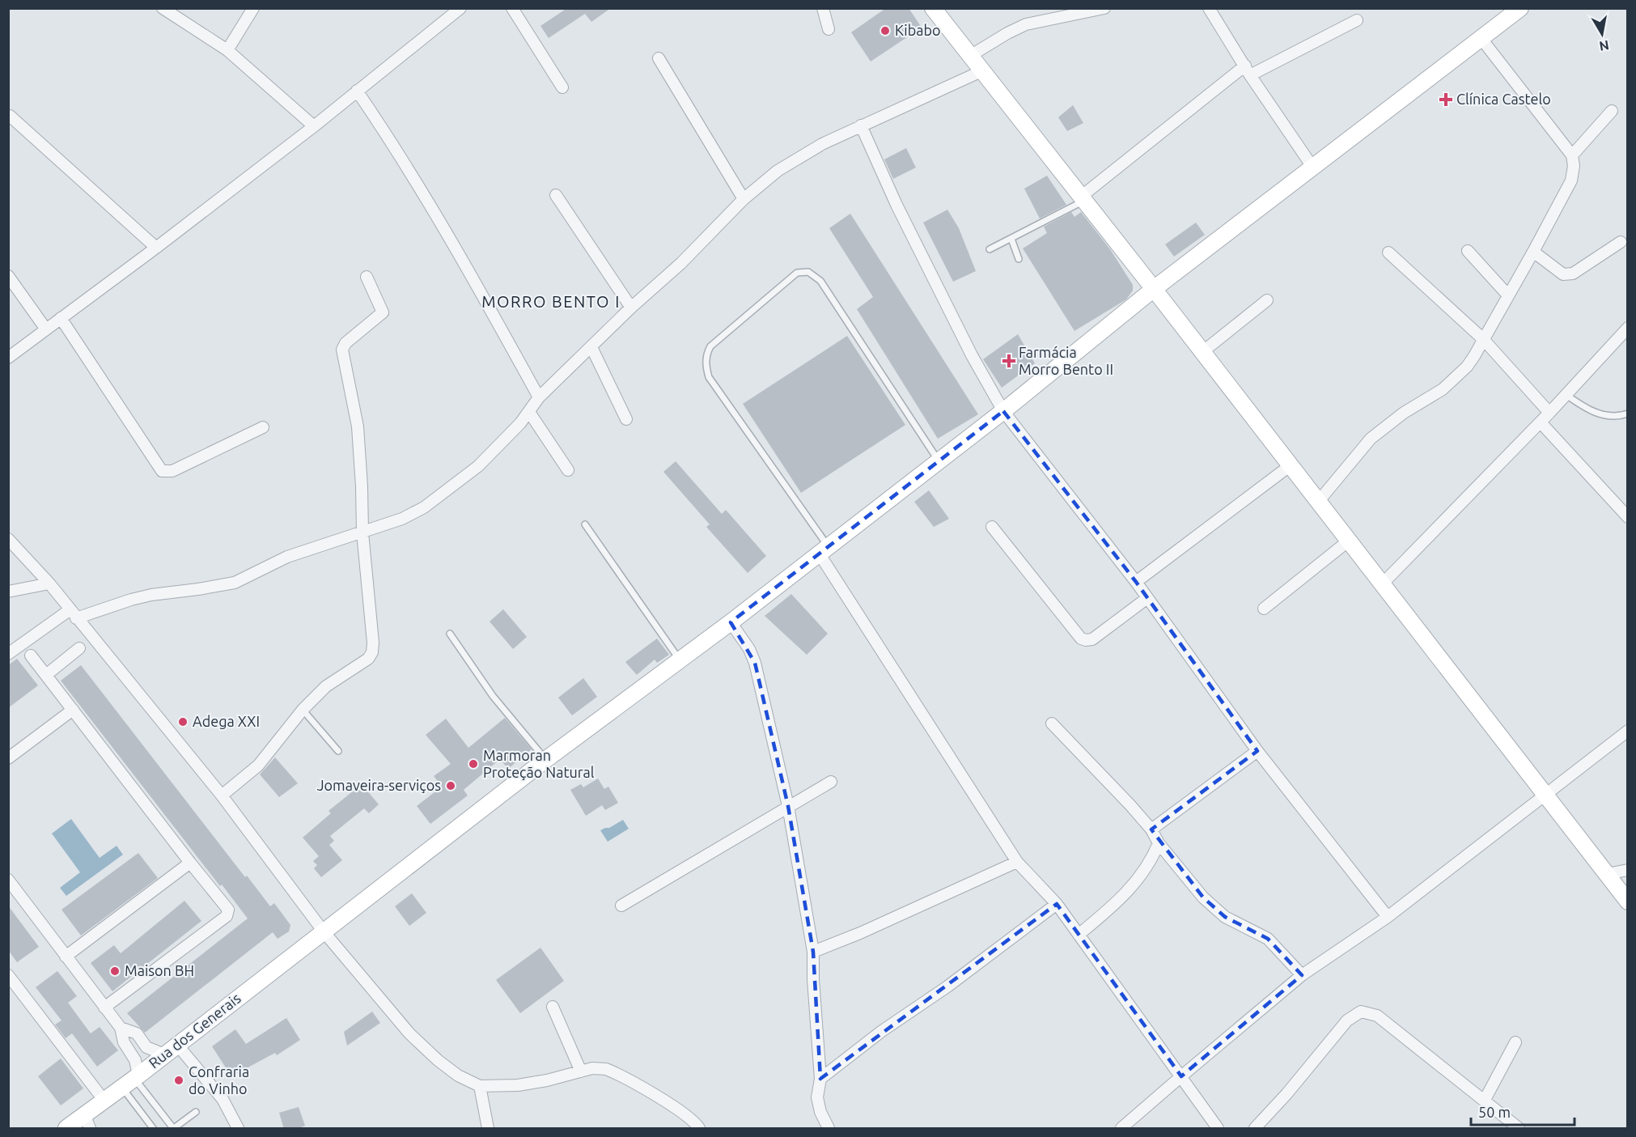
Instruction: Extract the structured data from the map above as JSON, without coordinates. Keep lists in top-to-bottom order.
{
  "streets": {
    "street": ["Rua dos Generais"]
  },
  "districts": ["MORRO BENTO I"],
  "places": {
    "other": [
      "Kibabo",
      "Adega XXI",
      "Marmoran Proteção Natural",
      "Jomaveira-serviços",
      "Maison BH",
      "Confraria do Vinho"
    ],
    "health": ["Clínica Castelo", "Farmácia Morro Bento II"]
  },
  "scale_bar": "50 m",
  "north": "bottom"
}
